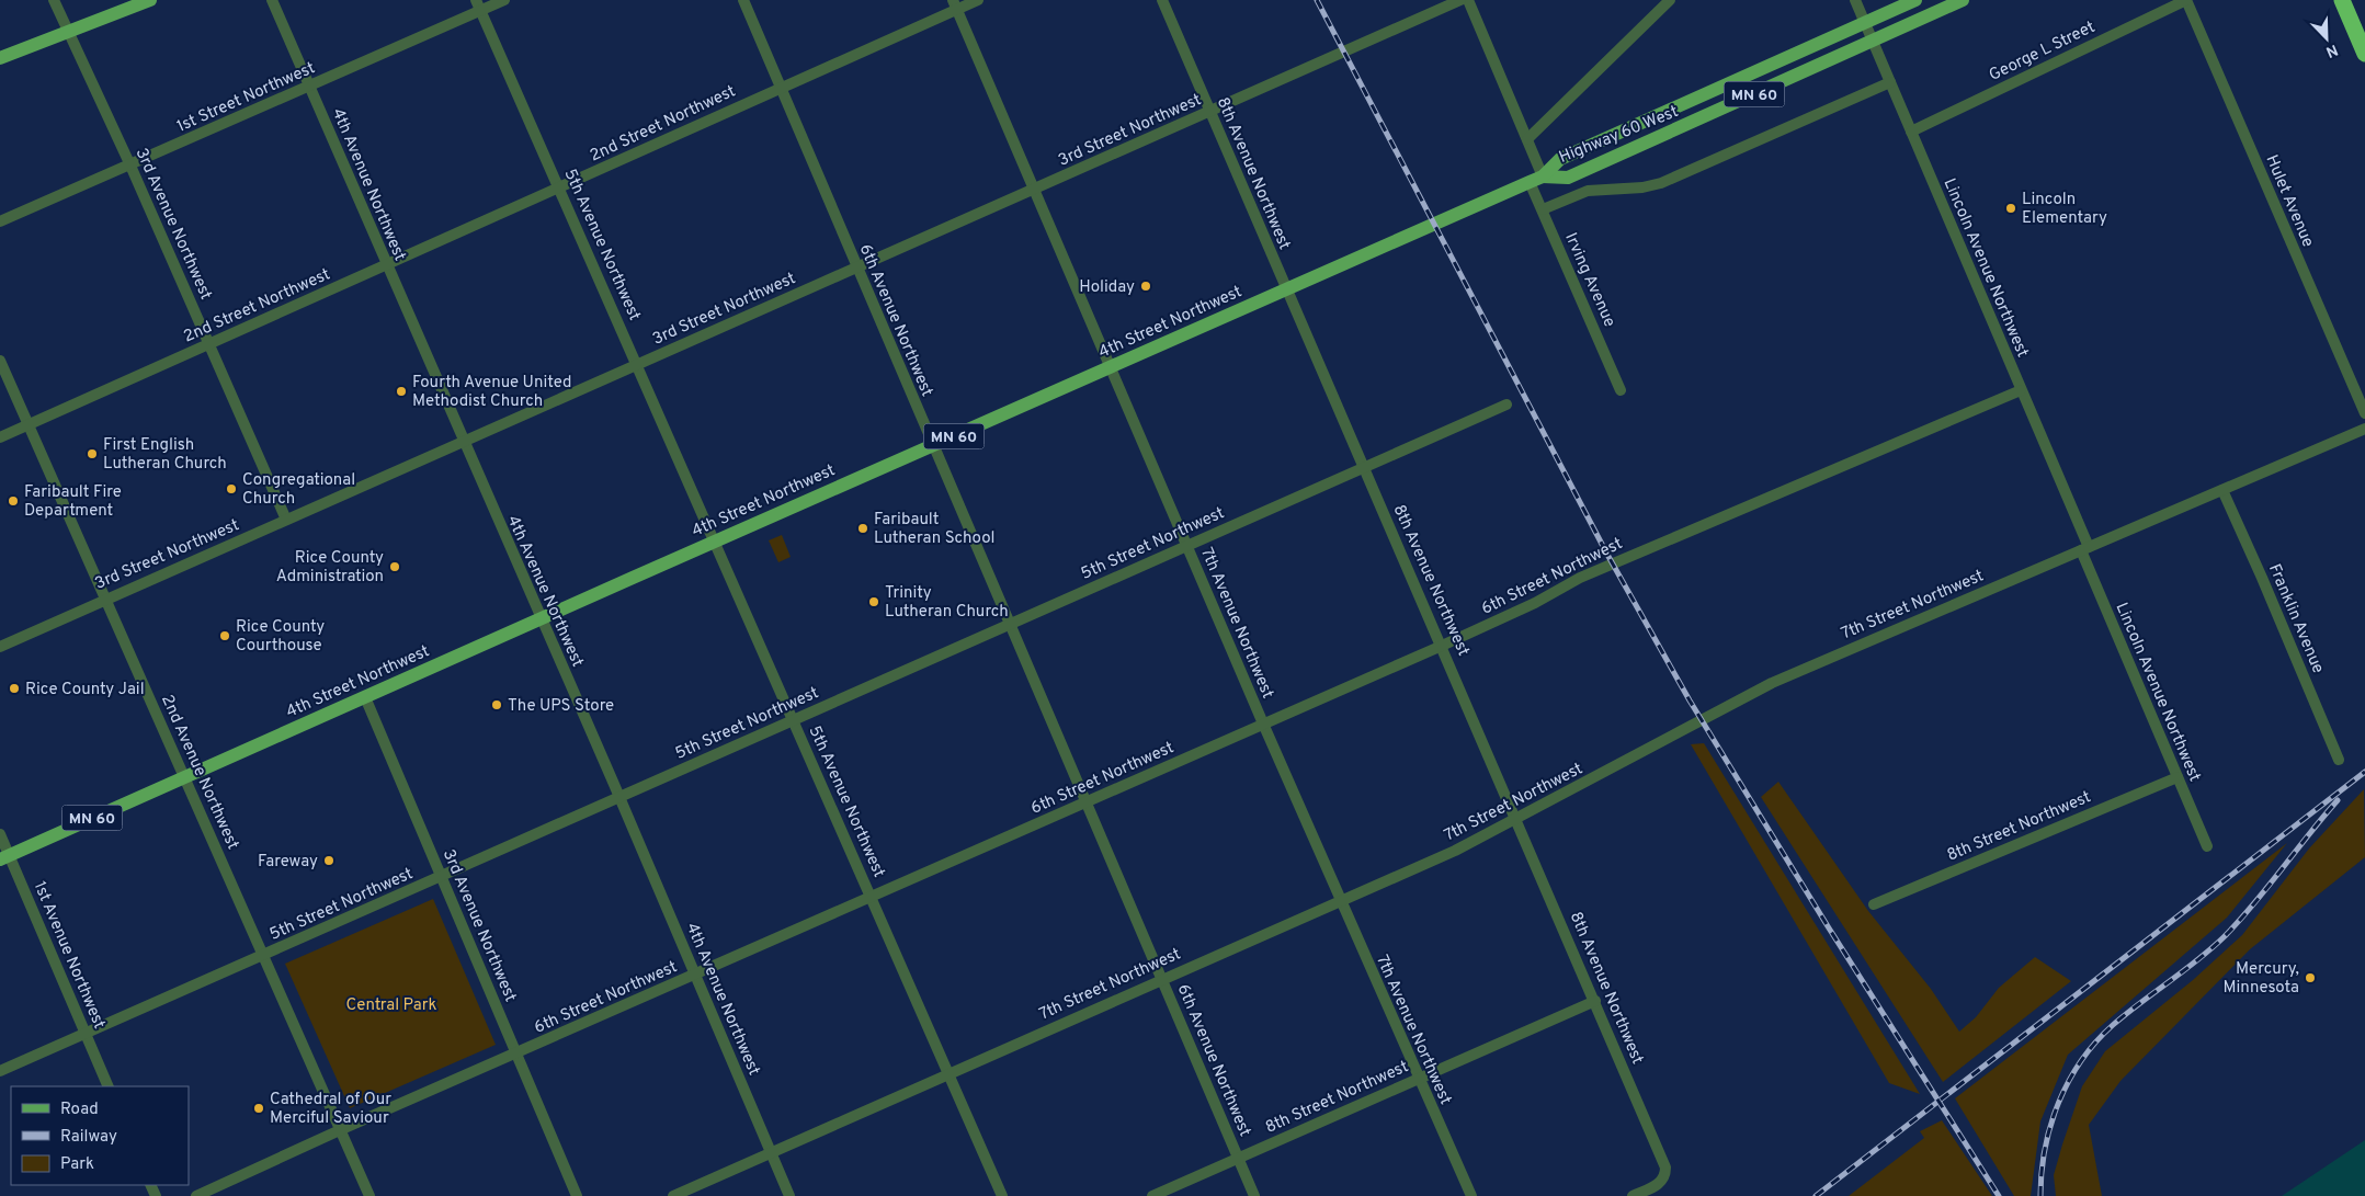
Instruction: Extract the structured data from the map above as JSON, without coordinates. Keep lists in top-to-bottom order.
{
  "streets": {
    "main road": ["MN 60", "Highway 60 West", "4th Street Northwest"],
    "street": [
      "George L Street",
      "1st Street Northwest",
      "2nd Street Northwest",
      "3rd Street Northwest",
      "8th Avenue Northwest",
      "4th Avenue Northwest",
      "Hulet Avenue",
      "3rd Avenue Northwest",
      "5th Avenue Northwest",
      "Lincoln Avenue Northwest",
      "Irving Avenue",
      "6th Avenue Northwest",
      "5th Street Northwest",
      "6th Street Northwest",
      "7th Street Northwest",
      "Franklin Avenue",
      "7th Avenue Northwest",
      "2nd Avenue Northwest",
      "8th Street Northwest",
      "1st Avenue Northwest"
    ]
  },
  "crossings": [
    ["George L Street", "Hulet Avenue"],
    ["George L Street", "Lincoln Avenue Northwest"],
    ["1st Street Northwest", "4th Avenue Northwest"],
    ["1st Street Northwest", "3rd Avenue Northwest"],
    ["1st Street Northwest", "5th Avenue Northwest"],
    ["2nd Street Northwest", "4th Avenue Northwest"],
    ["2nd Street Northwest", "3rd Avenue Northwest"],
    ["2nd Street Northwest", "5th Avenue Northwest"],
    ["2nd Street Northwest", "6th Avenue Northwest"],
    ["2nd Street Northwest", "7th Avenue Northwest"],
    ["2nd Street Northwest", "2nd Avenue Northwest"],
    ["3rd Street Northwest", "8th Avenue Northwest"],
    ["3rd Street Northwest", "4th Avenue Northwest"],
    ["3rd Street Northwest", "3rd Avenue Northwest"],
    ["3rd Street Northwest", "5th Avenue Northwest"],
    ["3rd Street Northwest", "6th Avenue Northwest"],
    ["3rd Street Northwest", "7th Avenue Northwest"],
    ["3rd Street Northwest", "2nd Avenue Northwest"],
    ["Highway 60 West", "Lincoln Avenue Northwest"],
    ["Highway 60 West", "Irving Avenue"],
    ["Highway 60 West", "4th Street Northwest"],
    ["8th Avenue Northwest", "4th Street Northwest"],
    ["8th Avenue Northwest", "5th Street Northwest"],
    ["8th Avenue Northwest", "6th Street Northwest"],
    ["8th Avenue Northwest", "7th Street Northwest"],
    ["8th Avenue Northwest", "8th Street Northwest"],
    ["4th Avenue Northwest", "4th Street Northwest"],
    ["4th Avenue Northwest", "5th Street Northwest"],
    ["4th Avenue Northwest", "6th Street Northwest"],
    ["4th Avenue Northwest", "7th Street Northwest"],
    ["3rd Avenue Northwest", "4th Street Northwest"],
    ["3rd Avenue Northwest", "5th Street Northwest"],
    ["3rd Avenue Northwest", "6th Street Northwest"],
    ["5th Avenue Northwest", "4th Street Northwest"],
    ["5th Avenue Northwest", "5th Street Northwest"],
    ["5th Avenue Northwest", "6th Street Northwest"],
    ["5th Avenue Northwest", "7th Street Northwest"],
    ["Lincoln Avenue Northwest", "6th Street Northwest"],
    ["Lincoln Avenue Northwest", "7th Street Northwest"],
    ["Lincoln Avenue Northwest", "8th Street Northwest"],
    ["Irving Avenue", "4th Street Northwest"],
    ["6th Avenue Northwest", "4th Street Northwest"],
    ["6th Avenue Northwest", "5th Street Northwest"],
    ["6th Avenue Northwest", "6th Street Northwest"],
    ["6th Avenue Northwest", "7th Street Northwest"],
    ["6th Avenue Northwest", "8th Street Northwest"],
    ["4th Street Northwest", "7th Avenue Northwest"],
    ["4th Street Northwest", "2nd Avenue Northwest"],
    ["4th Street Northwest", "1st Avenue Northwest"],
    ["5th Street Northwest", "7th Avenue Northwest"],
    ["5th Street Northwest", "2nd Avenue Northwest"],
    ["5th Street Northwest", "1st Avenue Northwest"],
    ["6th Street Northwest", "7th Avenue Northwest"],
    ["6th Street Northwest", "2nd Avenue Northwest"],
    ["7th Street Northwest", "Franklin Avenue"],
    ["7th Street Northwest", "7th Avenue Northwest"],
    ["7th Avenue Northwest", "8th Street Northwest"]
  ],
  "parks": ["Central Park"],
  "places": [
    "Lincoln Elementary",
    "Holiday",
    "Fourth Avenue United Methodist Church",
    "First English Lutheran Church",
    "Congregational Church",
    "Faribault Fire Department",
    "Faribault Lutheran School",
    "Rice County Administration",
    "Trinity Lutheran Church",
    "Rice County Courthouse",
    "Rice County Jail",
    "The UPS Store",
    "Fareway",
    "Mercury, Minnesota",
    "Cathedral of Our Merciful Saviour"
  ],
  "legend": ["Road", "Railway", "Park"],
  "north": "bottom right"
}
